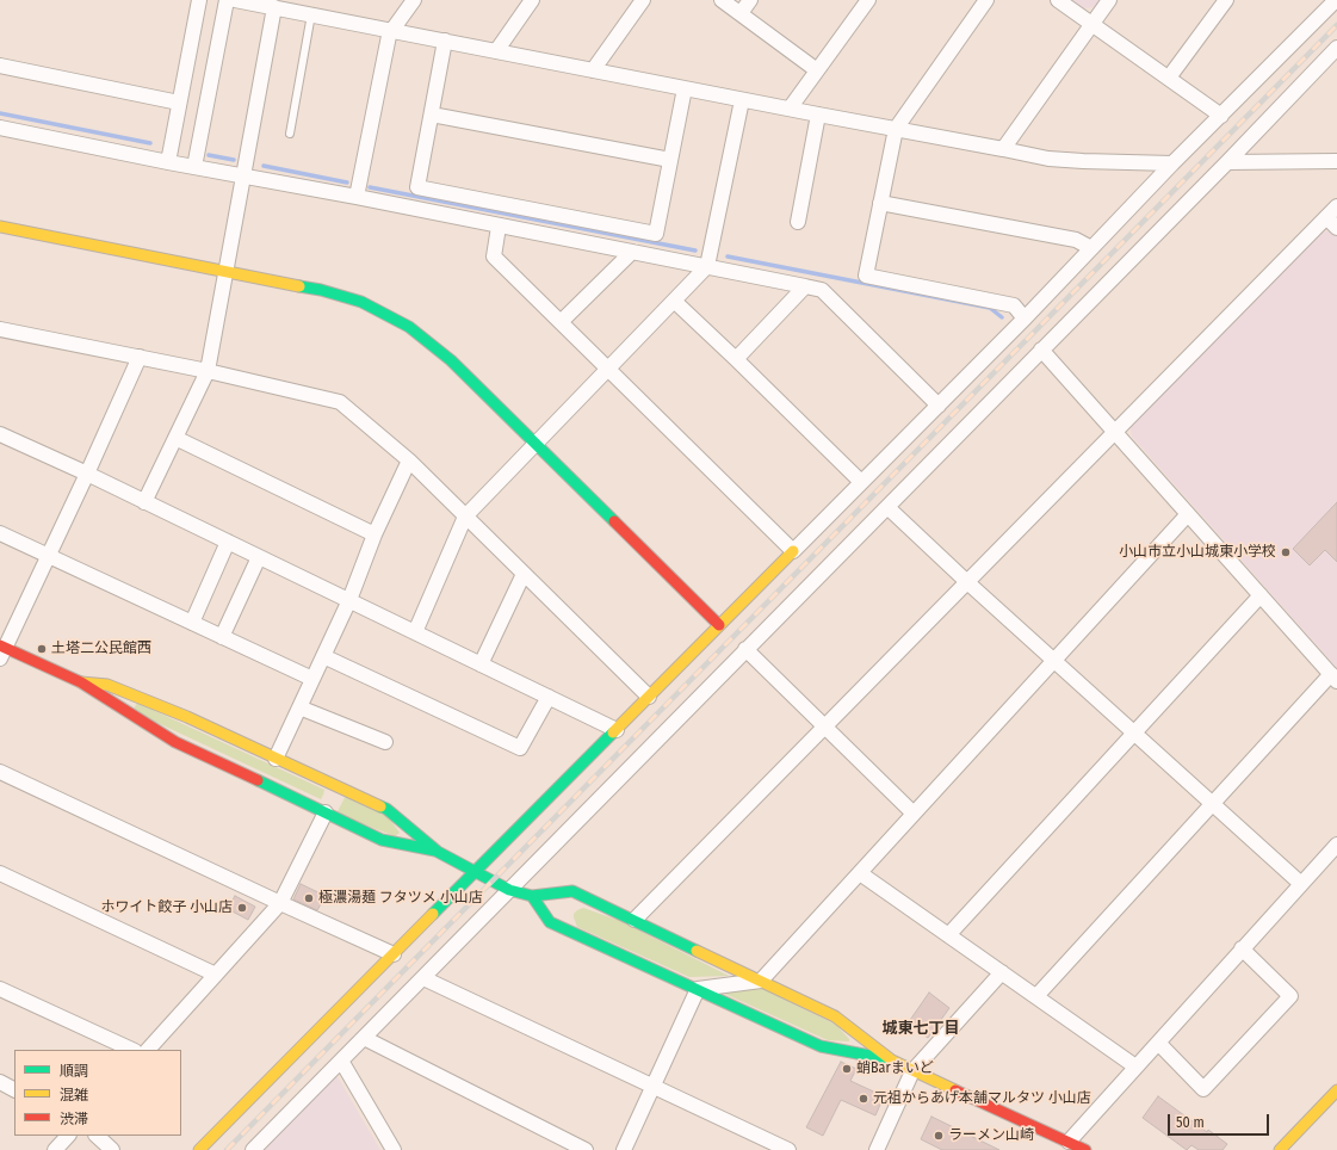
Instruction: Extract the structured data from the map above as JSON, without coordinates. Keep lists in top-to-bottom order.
{
  "districts": ["城東七丁目"],
  "places": [
    "小山市立小山城東小学校",
    "土塔二公民館西",
    "極濃湯麺 フタツメ 小山店",
    "ホワイト餃子 小山店",
    "蛸Barまいど",
    "元祖からあげ本舗マルタツ 小山店",
    "ラーメン山崎"
  ],
  "legend": ["順調", "混雑", "渋滞"],
  "scale_bar": "50 m"
}
